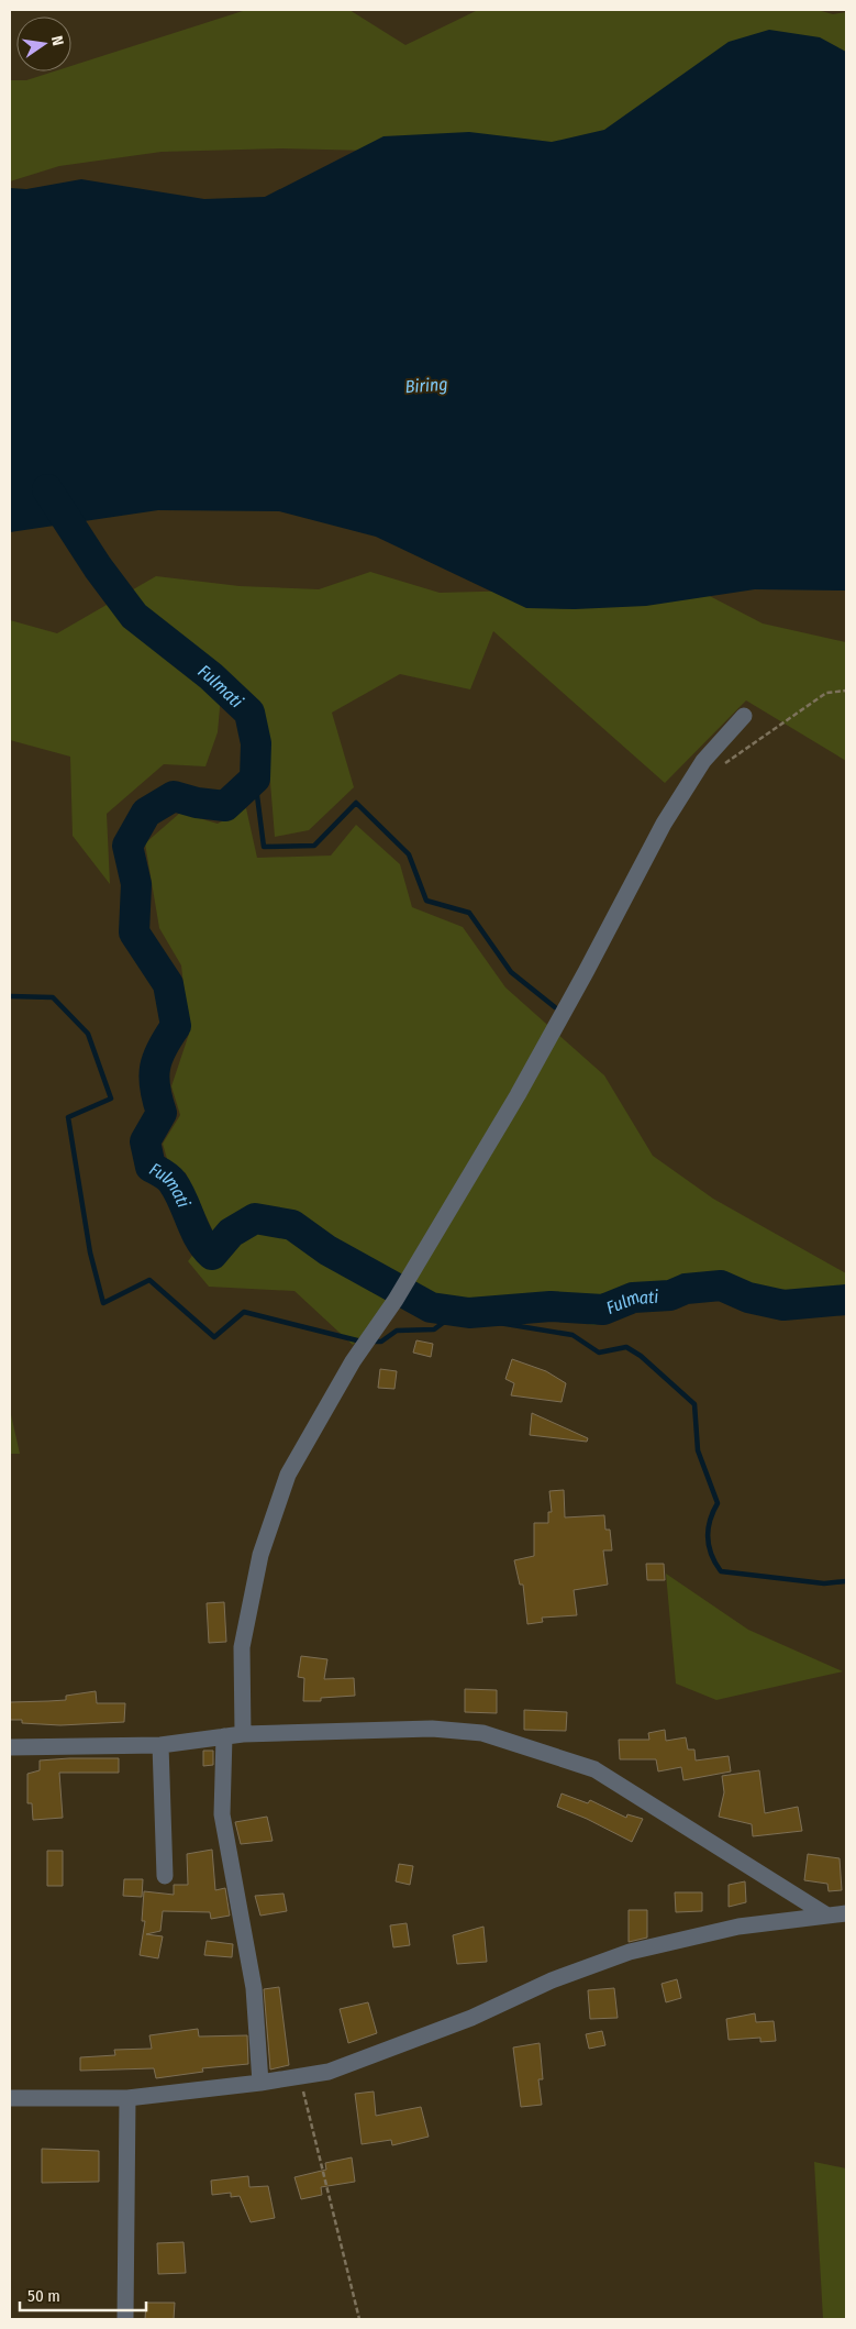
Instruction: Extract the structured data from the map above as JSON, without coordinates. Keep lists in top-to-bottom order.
{
  "water": ["Biring", "Fulmati"],
  "scale_bar": "50 m",
  "north": "right"
}
